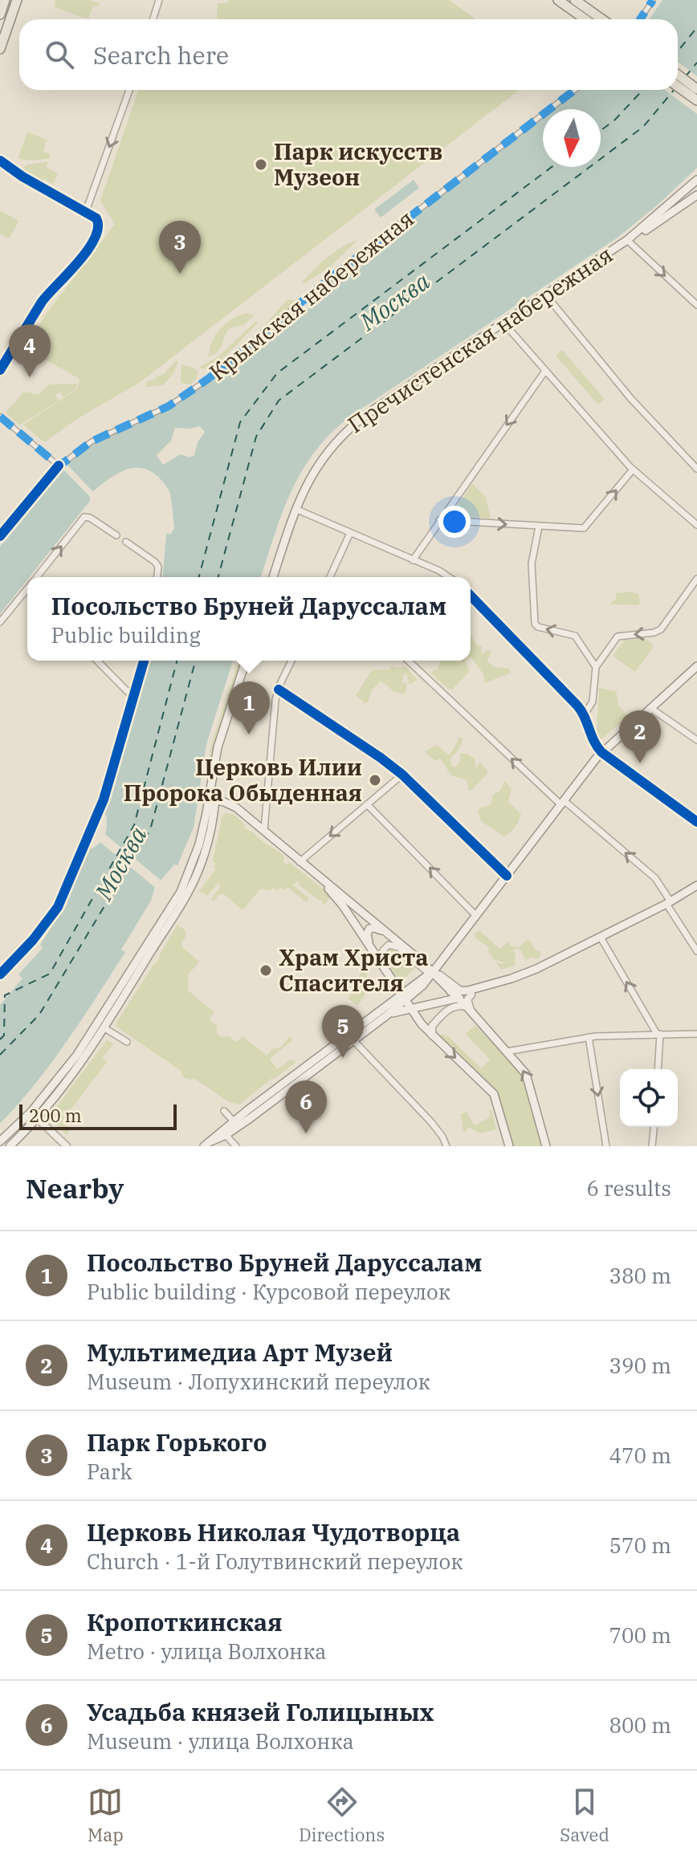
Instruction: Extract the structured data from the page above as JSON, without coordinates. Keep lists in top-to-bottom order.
{
  "streets": {
    "main road": ["Пречистенская набережная"],
    "street": ["Крымская набережная"]
  },
  "water": ["Москва"],
  "places": ["Парк искусств Музеон", "Церковь Илии Пророка Обыденная", "Храм Христа Спасителя"],
  "scale_bar": "200 m",
  "north": "bottom",
  "page": {
    "search": "Search here",
    "pins": [
      "3",
      "4",
      "1",
      "2",
      "5",
      "6"
    ],
    "popup": ["Посольство Бруней Даруссалам", "Public building"],
    "scale": "200 m",
    "heading": ["Nearby", "6 results"],
    "list": [
      {
        "mark": "1",
        "name": "Посольство Бруней Даруссалам",
        "note": "Public building · Курсовой переулок",
        "value": "380 m"
      },
      {
        "mark": "2",
        "name": "Мультимедиа Арт Музей",
        "note": "Museum · Лопухинский переулок",
        "value": "390 m"
      },
      {
        "mark": "3",
        "name": "Парк Горького",
        "note": "Park",
        "value": "470 m"
      },
      {
        "mark": "4",
        "name": "Церковь Николая Чудотворца",
        "note": "Church · 1-й Голутвинский переулок",
        "value": "570 m"
      },
      {
        "mark": "5",
        "name": "Кропоткинская",
        "note": "Metro · улица Волхонка",
        "value": "700 m"
      },
      {
        "mark": "6",
        "name": "Усадьба князей Голицыных",
        "note": "Museum · улица Волхонка",
        "value": "800 m"
      }
    ],
    "nav": ["Map", "Directions", "Saved"]
  }
}
